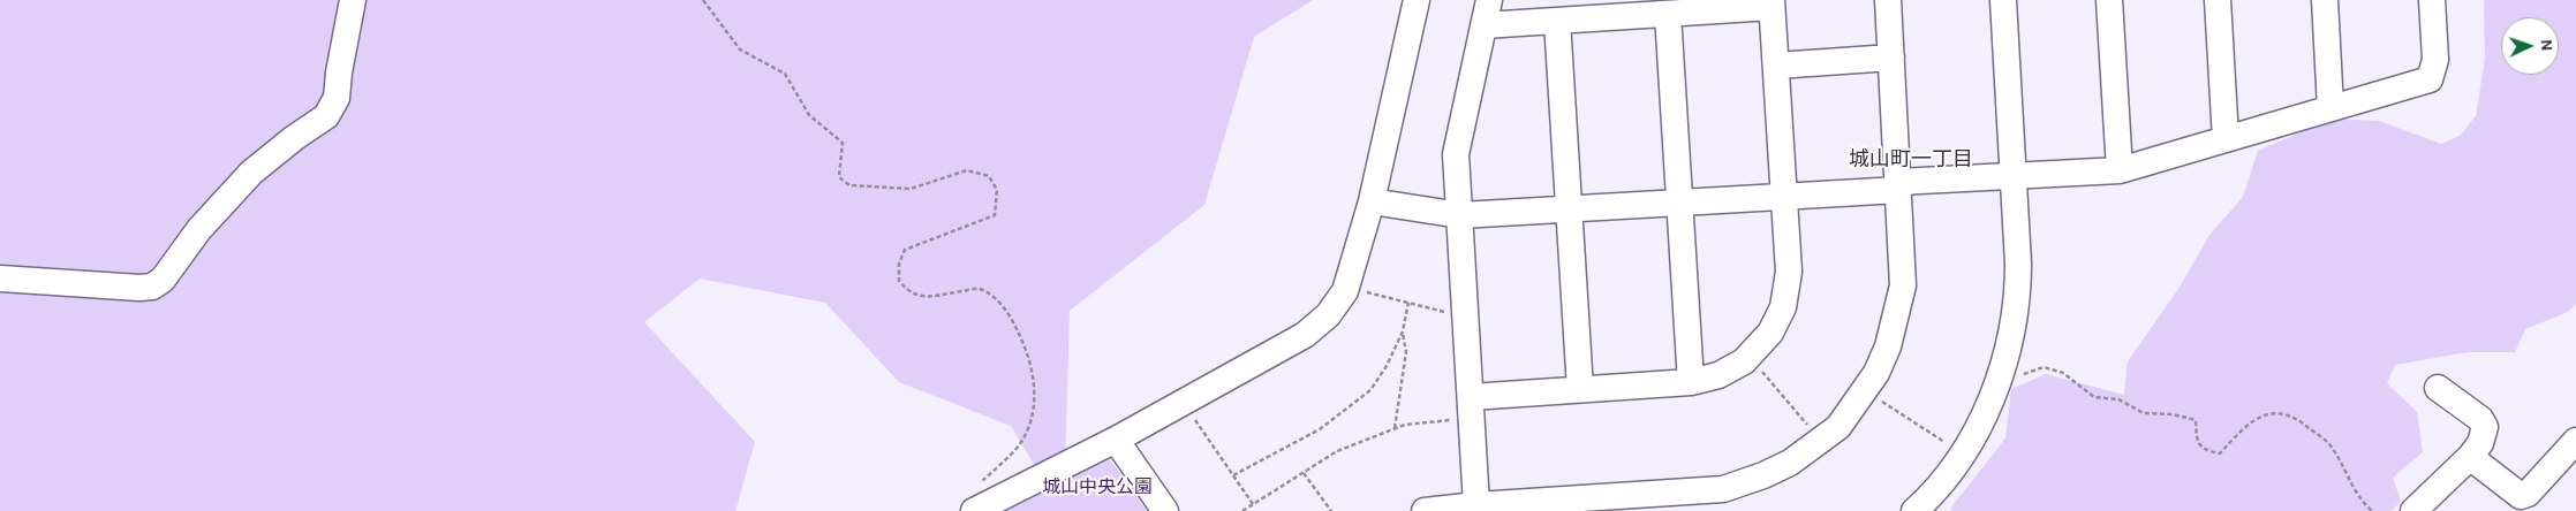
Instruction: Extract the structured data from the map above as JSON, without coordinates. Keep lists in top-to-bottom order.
{
  "districts": ["城山町一丁目"],
  "parks": ["城山中央公園"],
  "north": "right"
}
